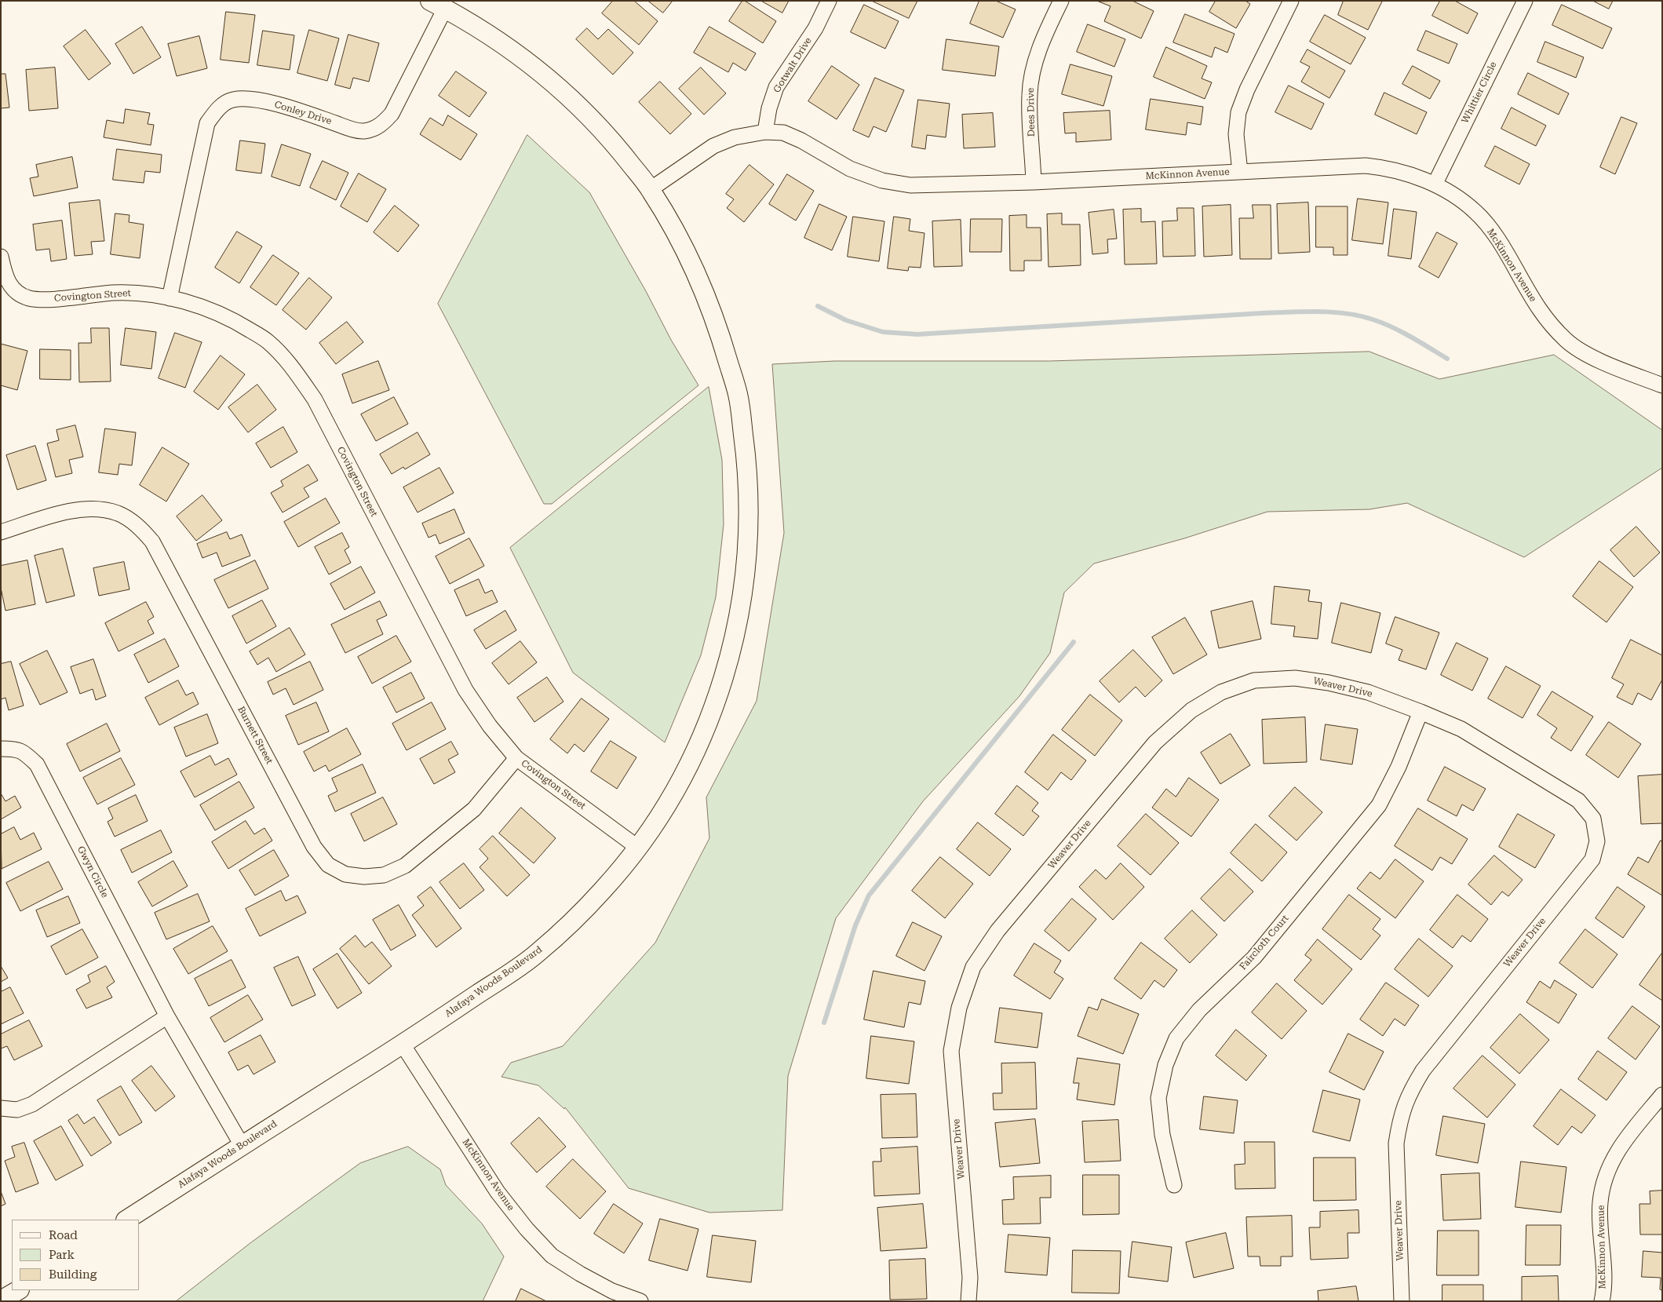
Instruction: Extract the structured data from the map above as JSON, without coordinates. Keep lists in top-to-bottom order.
{
  "streets": {
    "street": [
      "Gotwalt Drive",
      "Whittier Circle",
      "Dees Drive",
      "Conley Drive",
      "McKinnon Avenue",
      "Covington Street",
      "Weaver Drive",
      "Burnett Street",
      "Gwyn Circle",
      "Faircloth Court",
      "Alafaya Woods Boulevard"
    ]
  },
  "crossings": [
    ["Gotwalt Drive", "McKinnon Avenue"],
    ["Whittier Circle", "McKinnon Avenue"],
    ["Dees Drive", "McKinnon Avenue"],
    ["Conley Drive", "Covington Street"],
    ["Conley Drive", "Alafaya Woods Boulevard"],
    ["McKinnon Avenue", "Alafaya Woods Boulevard"],
    ["Covington Street", "Burnett Street"],
    ["Covington Street", "Alafaya Woods Boulevard"],
    ["Weaver Drive", "Faircloth Court"],
    ["Gwyn Circle", "Alafaya Woods Boulevard"]
  ],
  "legend": ["Road", "Park", "Building"]
}
